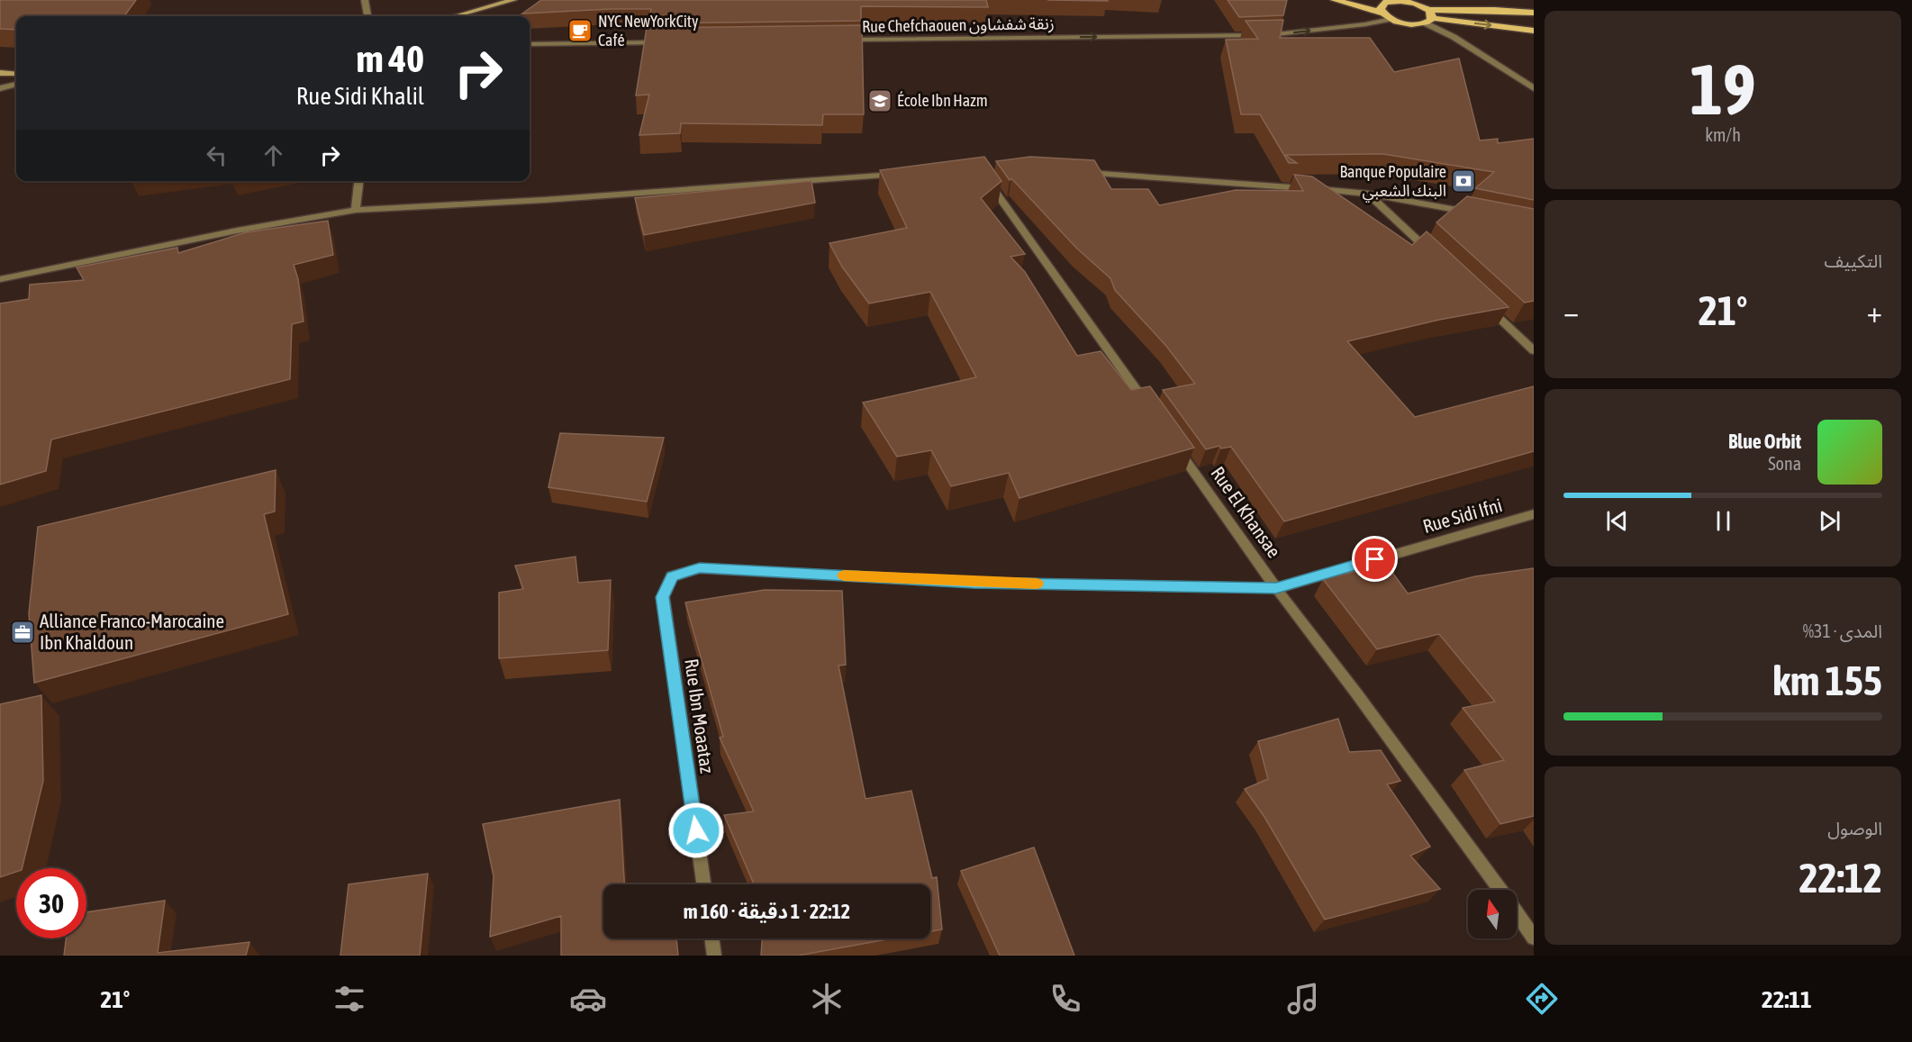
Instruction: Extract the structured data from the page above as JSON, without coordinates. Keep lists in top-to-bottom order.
{
  "streets": {
    "street": [
      "Rue Chefchaouen زنقة شفشاون",
      "Rue El Khansae",
      "Rue Sidi Ifni",
      "Rue Ibn Moaataz"
    ]
  },
  "crossings": [
    ["Rue El Khansae", "Rue Sidi Ifni"],
    ["Rue Sidi Ifni", "Rue Ibn Moaataz"]
  ],
  "one_way": ["Rue Chefchaouen زنقة شفشاون"],
  "places": {
    "cafe": ["NYC NewYorkCity Café"],
    "school or university": ["École Ibn Hazm"],
    "bank": ["Banque Populaire البنك الشعبي"],
    "office": ["Alliance Franco-Marocaine Ibn Khaldoun"]
  },
  "north": "top",
  "page": {
    "tile": [
      ["19", "km/h"],
      "التكييف",
      ["المدى · 31%", "155 km"],
      ["الوصول", "22:12"]
    ],
    "turn": ["40 m", "Rue Sidi Khalil"],
    "heat": ["−", "21°", "+"],
    "song": ["Blue Orbit", "Sona"],
    "limit": "30",
    "trip": "22:12 · 1 دقيقة · 160 m",
    "tabs": ["22:11", "21°"]
  }
}
